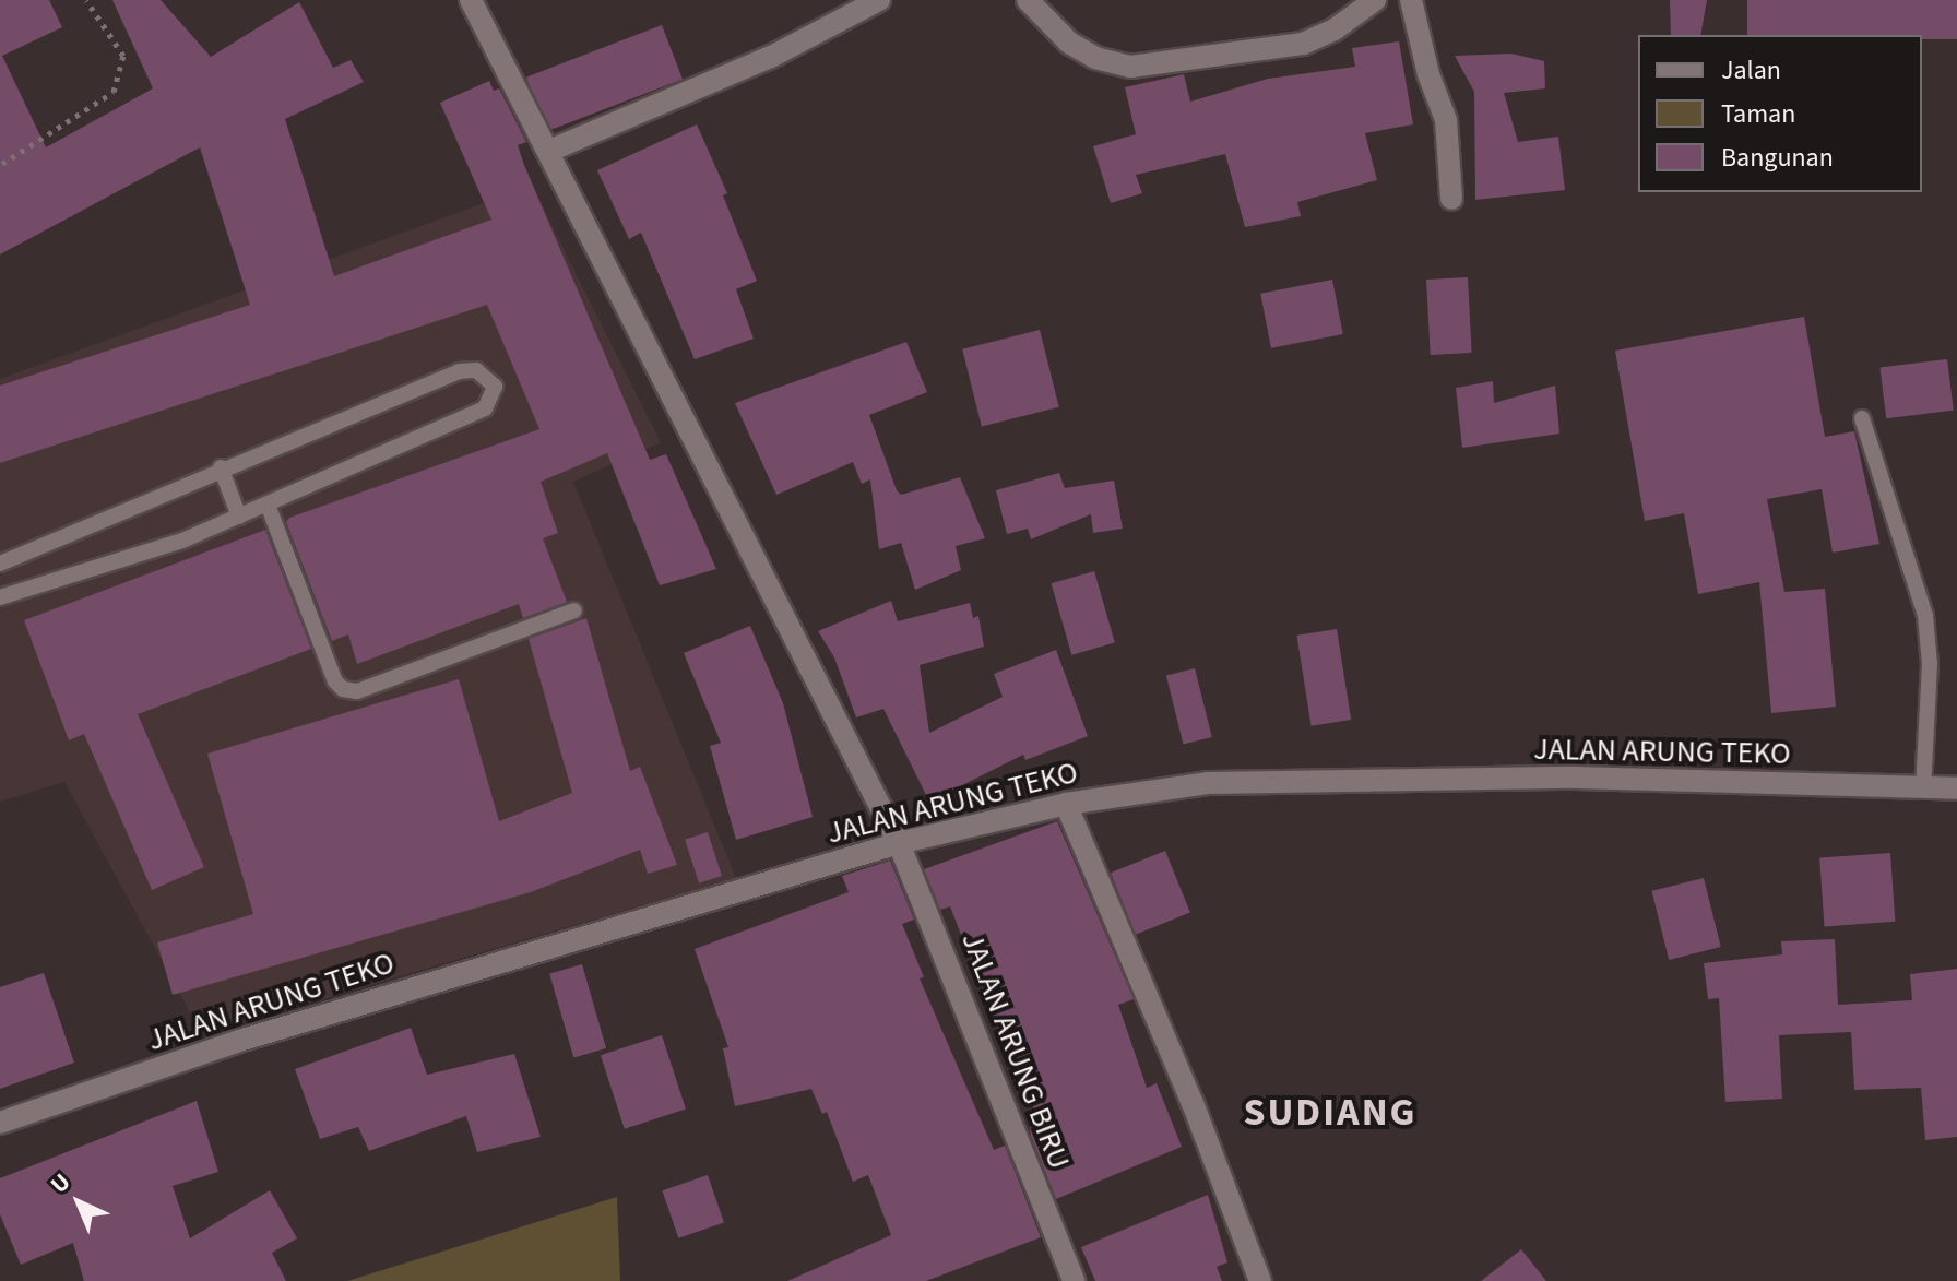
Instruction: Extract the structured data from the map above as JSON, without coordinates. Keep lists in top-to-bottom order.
{
  "streets": {
    "street": ["JALAN ARUNG TEKO", "JALAN ARUNG BIRU"]
  },
  "crossings": [
    ["JALAN ARUNG TEKO", "JALAN ARUNG BIRU"]
  ],
  "districts": ["SUDIANG"],
  "legend": ["Jalan", "Taman", "Bangunan"],
  "north": "top left"
}
